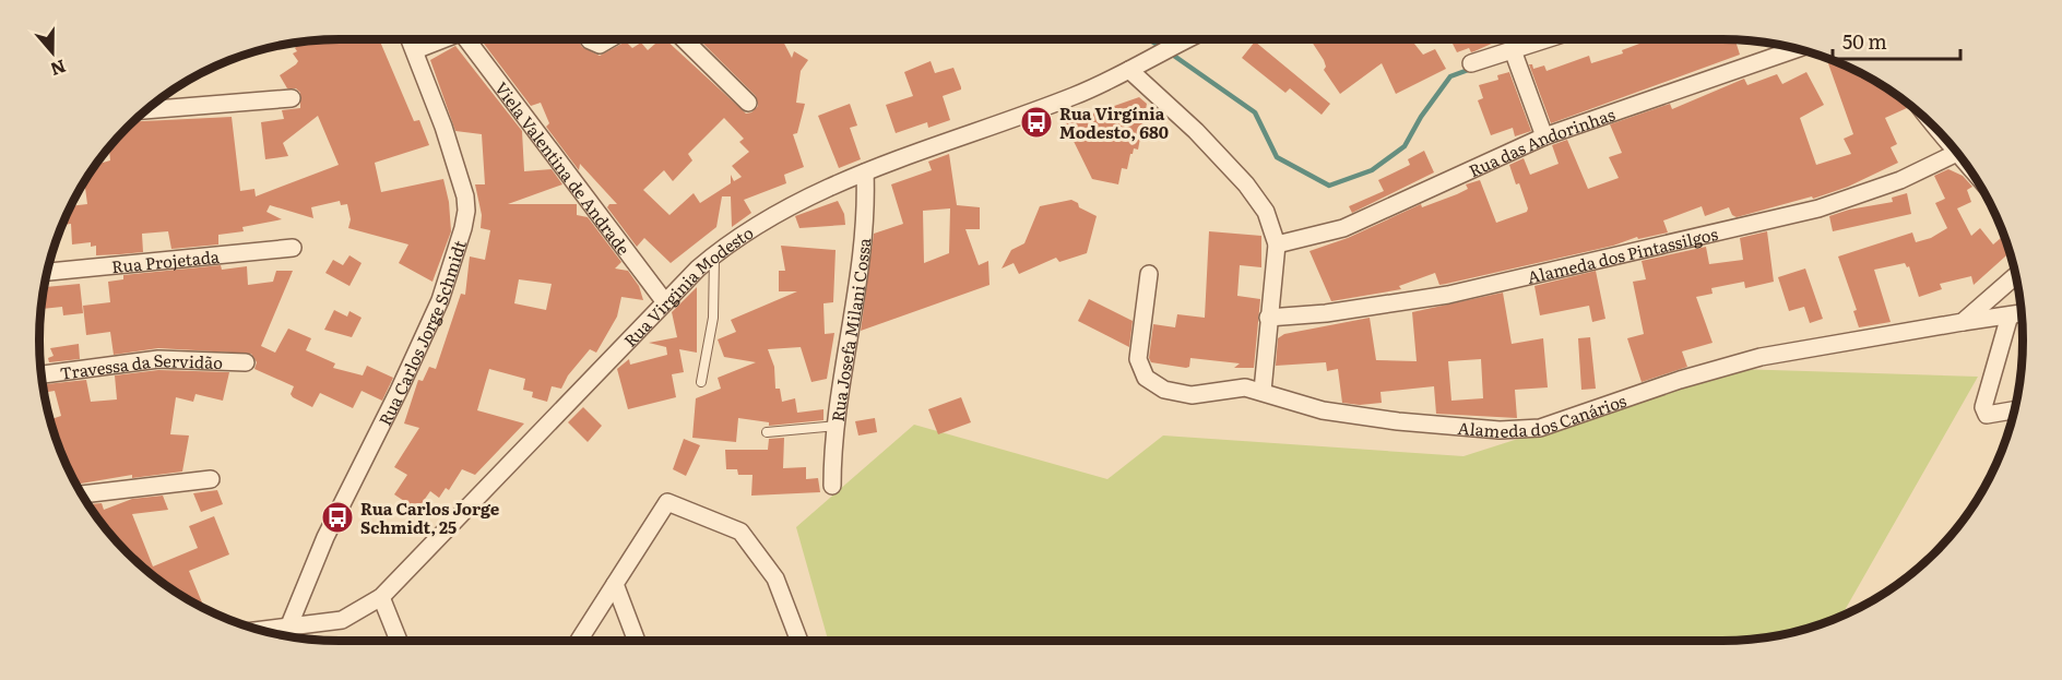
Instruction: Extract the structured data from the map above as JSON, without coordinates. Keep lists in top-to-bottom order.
{
  "streets": {
    "street": [
      "Rua das Andorinhas",
      "Viela Valentina de Andrade",
      "Alameda dos Pintassilgos",
      "Rua Projetada",
      "Rua Virginia Modesto",
      "Rua Josefa Milani Cossa",
      "Rua Carlos Jorge Schmidt",
      "Travessa da Servidão",
      "Alameda dos Canários"
    ]
  },
  "crossings": [
    ["Viela Valentina de Andrade", "Rua Virginia Modesto"],
    ["Rua Virginia Modesto", "Rua Josefa Milani Cossa"],
    ["Rua Virginia Modesto", "Rua Carlos Jorge Schmidt"]
  ],
  "places": {
    "bus stop": ["Rua Virgínia Modesto, 680", "Rua Carlos Jorge Schmidt, 25"]
  },
  "scale_bar": "50 m",
  "north": "bottom"
}
